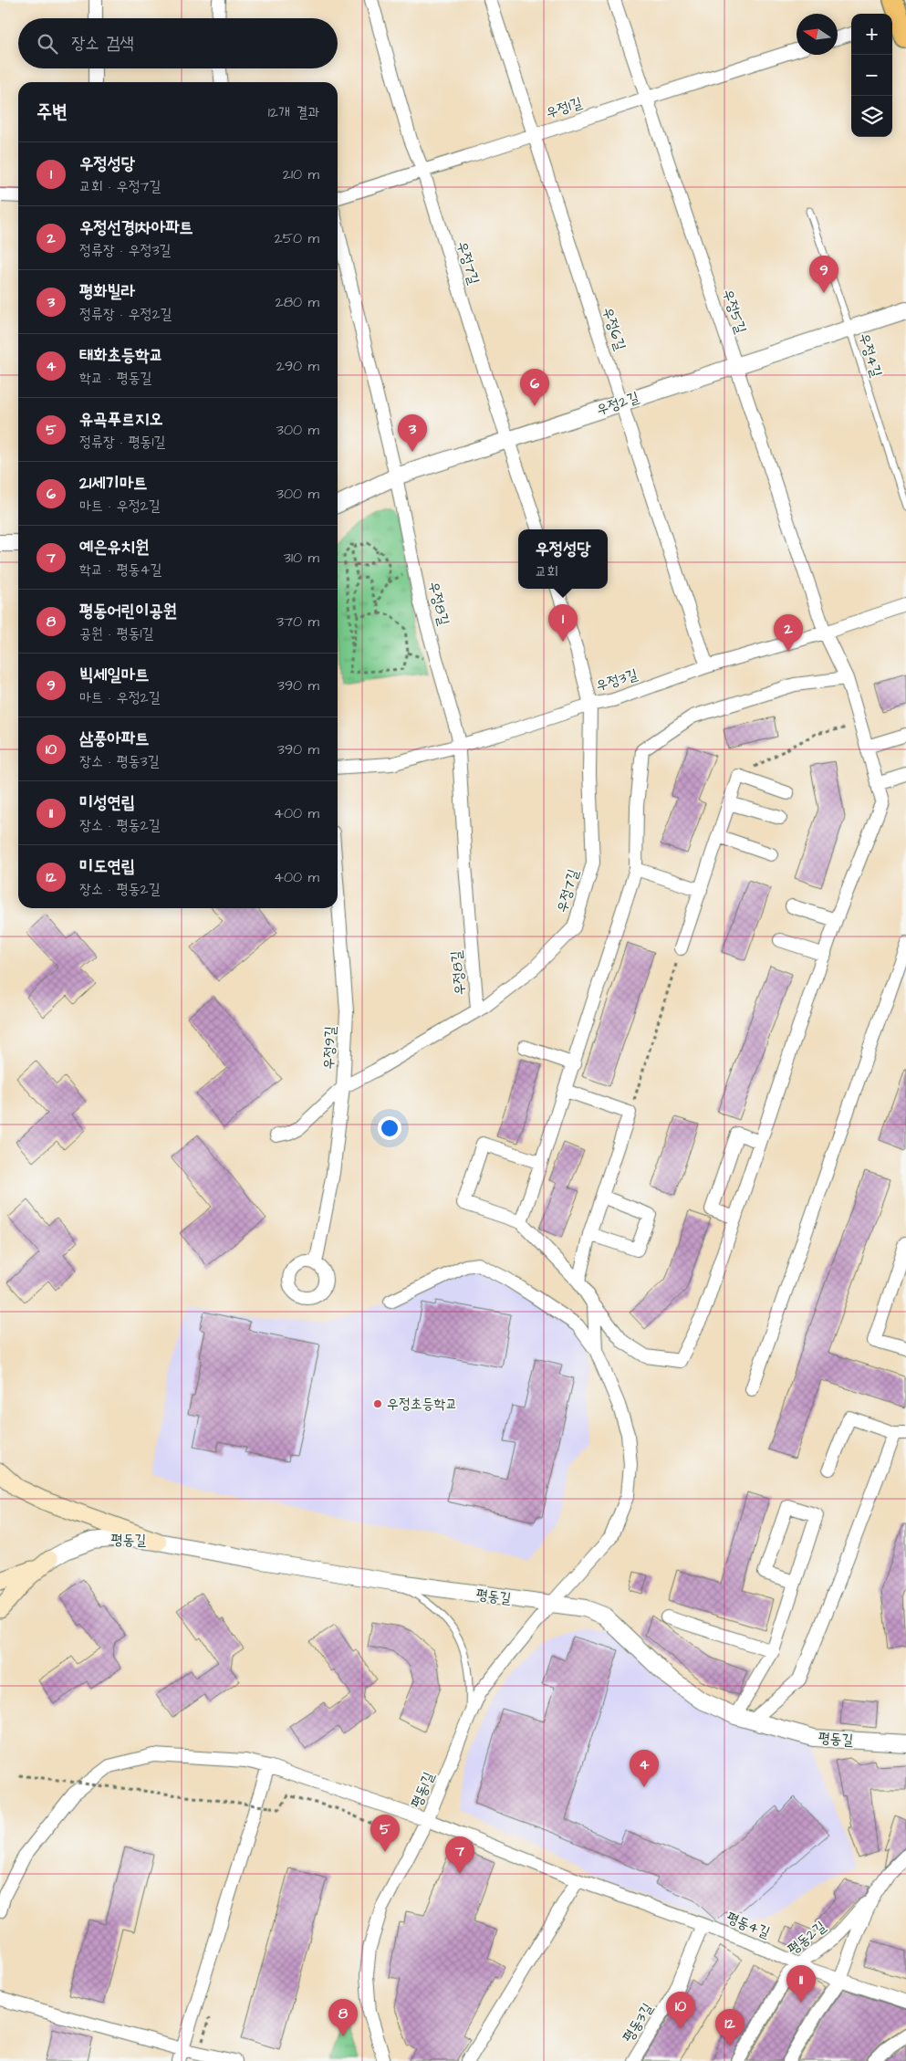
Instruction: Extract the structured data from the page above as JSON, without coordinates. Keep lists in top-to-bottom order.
{
  "streets": {
    "street": [
      "우정1길",
      "우정7길",
      "우정5길",
      "우정6길",
      "우정2길",
      "우정8길",
      "우정3길",
      "우정9길",
      "평동길",
      "평동1길",
      "평동4길",
      "평동2길",
      "평동3길"
    ],
    "lane": ["우정4길"]
  },
  "crossings": [
    ["우정1길", "우정7길"],
    ["우정1길", "우정5길"],
    ["우정1길", "우정6길"],
    ["우정7길", "우정2길"],
    ["우정7길", "우정8길"],
    ["우정7길", "우정3길"],
    ["우정7길", "우정9길"],
    ["우정5길", "우정2길"],
    ["우정5길", "우정3길"],
    ["우정6길", "우정2길"],
    ["우정6길", "우정3길"],
    ["우정4길", "우정2길"],
    ["우정2길", "우정8길"],
    ["우정8길", "우정3길"],
    ["평동길", "평동1길"],
    ["평동1길", "평동4길"],
    ["평동4길", "평동2길"],
    ["평동4길", "평동3길"]
  ],
  "places": ["우정초등학교"],
  "north": "left",
  "page": {
    "map_buttons": ["+", "−"],
    "search": "장소 검색",
    "heading": ["주변", "12개 결과"],
    "list": [
      {
        "mark": "1",
        "name": "우정성당",
        "note": "교회 · 우정7길",
        "value": "210 m"
      },
      {
        "mark": "2",
        "name": "우정선경1차아파트",
        "note": "정류장 · 우정3길",
        "value": "250 m"
      },
      {
        "mark": "3",
        "name": "평화빌라",
        "note": "정류장 · 우정2길",
        "value": "280 m"
      },
      {
        "mark": "4",
        "name": "태화초등학교",
        "note": "학교 · 평동길",
        "value": "290 m"
      },
      {
        "mark": "5",
        "name": "유곡푸르지오",
        "note": "정류장 · 평동1길",
        "value": "300 m"
      },
      {
        "mark": "6",
        "name": "21세기마트",
        "note": "마트 · 우정2길",
        "value": "300 m"
      },
      {
        "mark": "7",
        "name": "예은유치원",
        "note": "학교 · 평동4길",
        "value": "310 m"
      },
      {
        "mark": "8",
        "name": "평동어린이공원",
        "note": "공원 · 평동1길",
        "value": "370 m"
      },
      {
        "mark": "9",
        "name": "빅세일마트",
        "note": "마트 · 우정2길",
        "value": "390 m"
      },
      {
        "mark": "10",
        "name": "삼풍아파트",
        "note": "장소 · 평동3길",
        "value": "390 m"
      },
      {
        "mark": "11",
        "name": "미성연립",
        "note": "장소 · 평동2길",
        "value": "400 m"
      },
      {
        "mark": "12",
        "name": "미도연립",
        "note": "장소 · 평동2길",
        "value": "400 m"
      }
    ],
    "pins": [
      "9",
      "6",
      "3",
      "1",
      "2",
      "4",
      "5",
      "7",
      "11",
      "10",
      "8",
      "12"
    ],
    "popup": ["우정성당", "교회"]
  }
}
